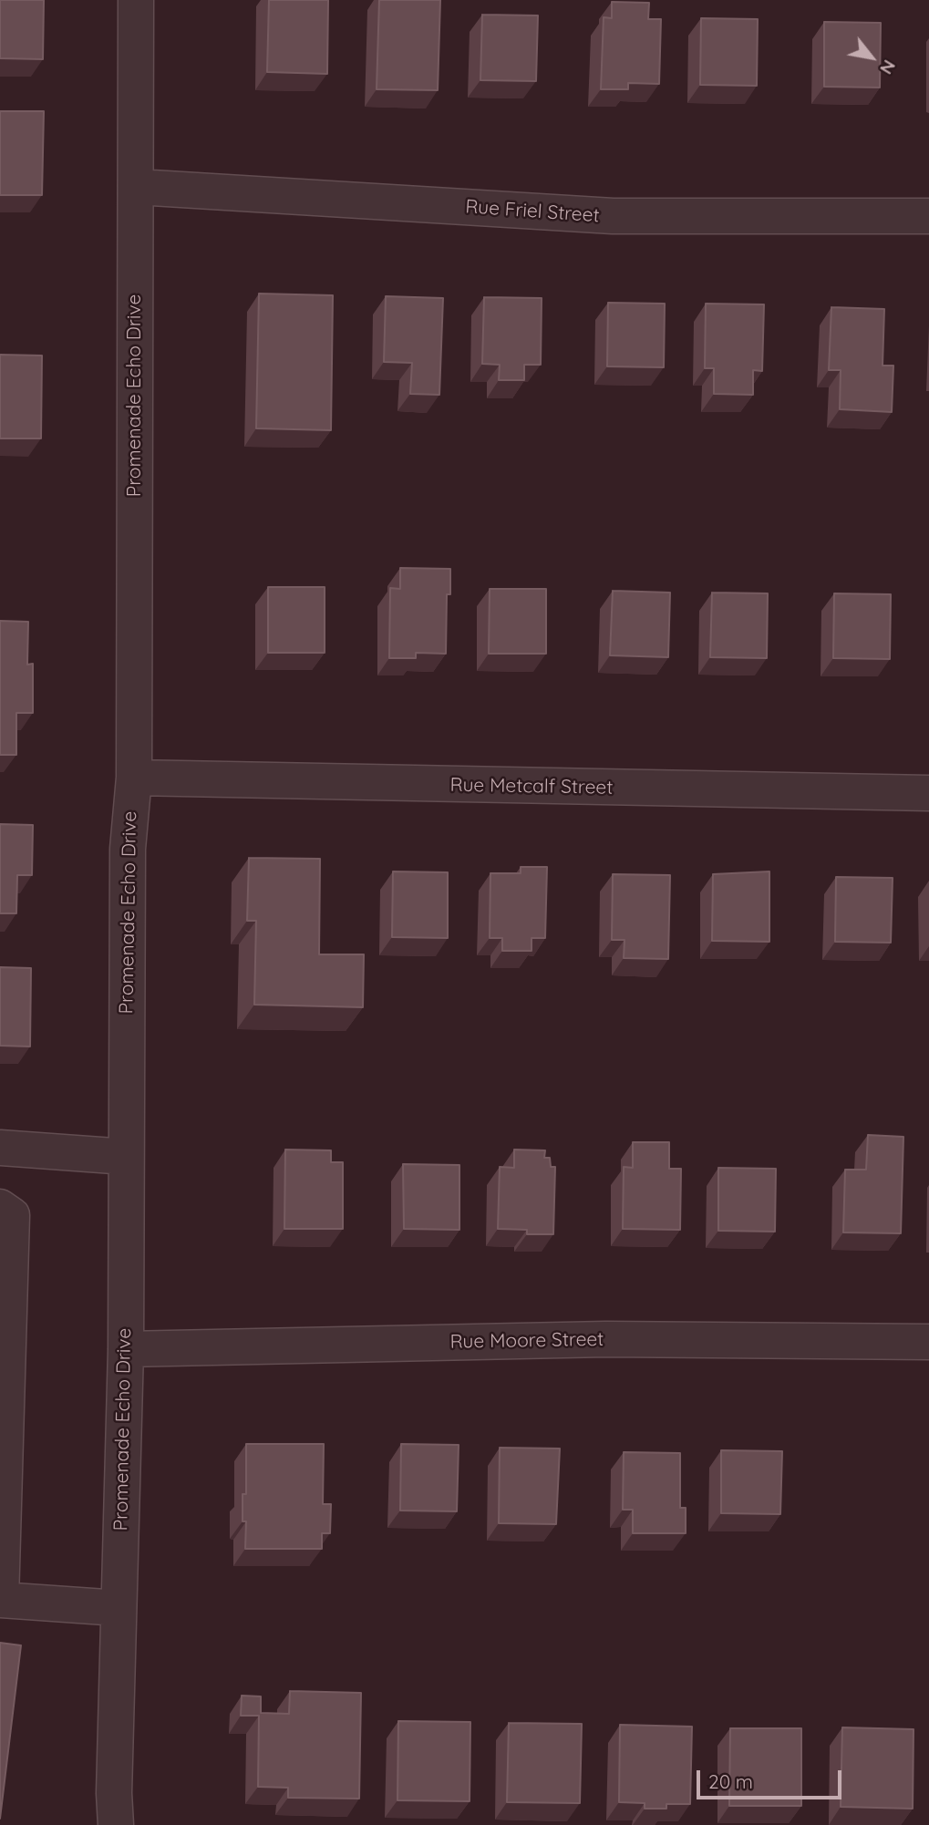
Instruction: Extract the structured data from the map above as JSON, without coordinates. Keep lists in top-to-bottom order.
{
  "streets": {
    "street": [
      "Rue Friel Street",
      "Promenade Echo Drive",
      "Rue Metcalf Street",
      "Rue Moore Street"
    ]
  },
  "crossings": [
    ["Rue Friel Street", "Promenade Echo Drive"],
    ["Promenade Echo Drive", "Rue Metcalf Street"],
    ["Promenade Echo Drive", "Rue Moore Street"]
  ],
  "scale_bar": "20 m",
  "north": "bottom right"
}
